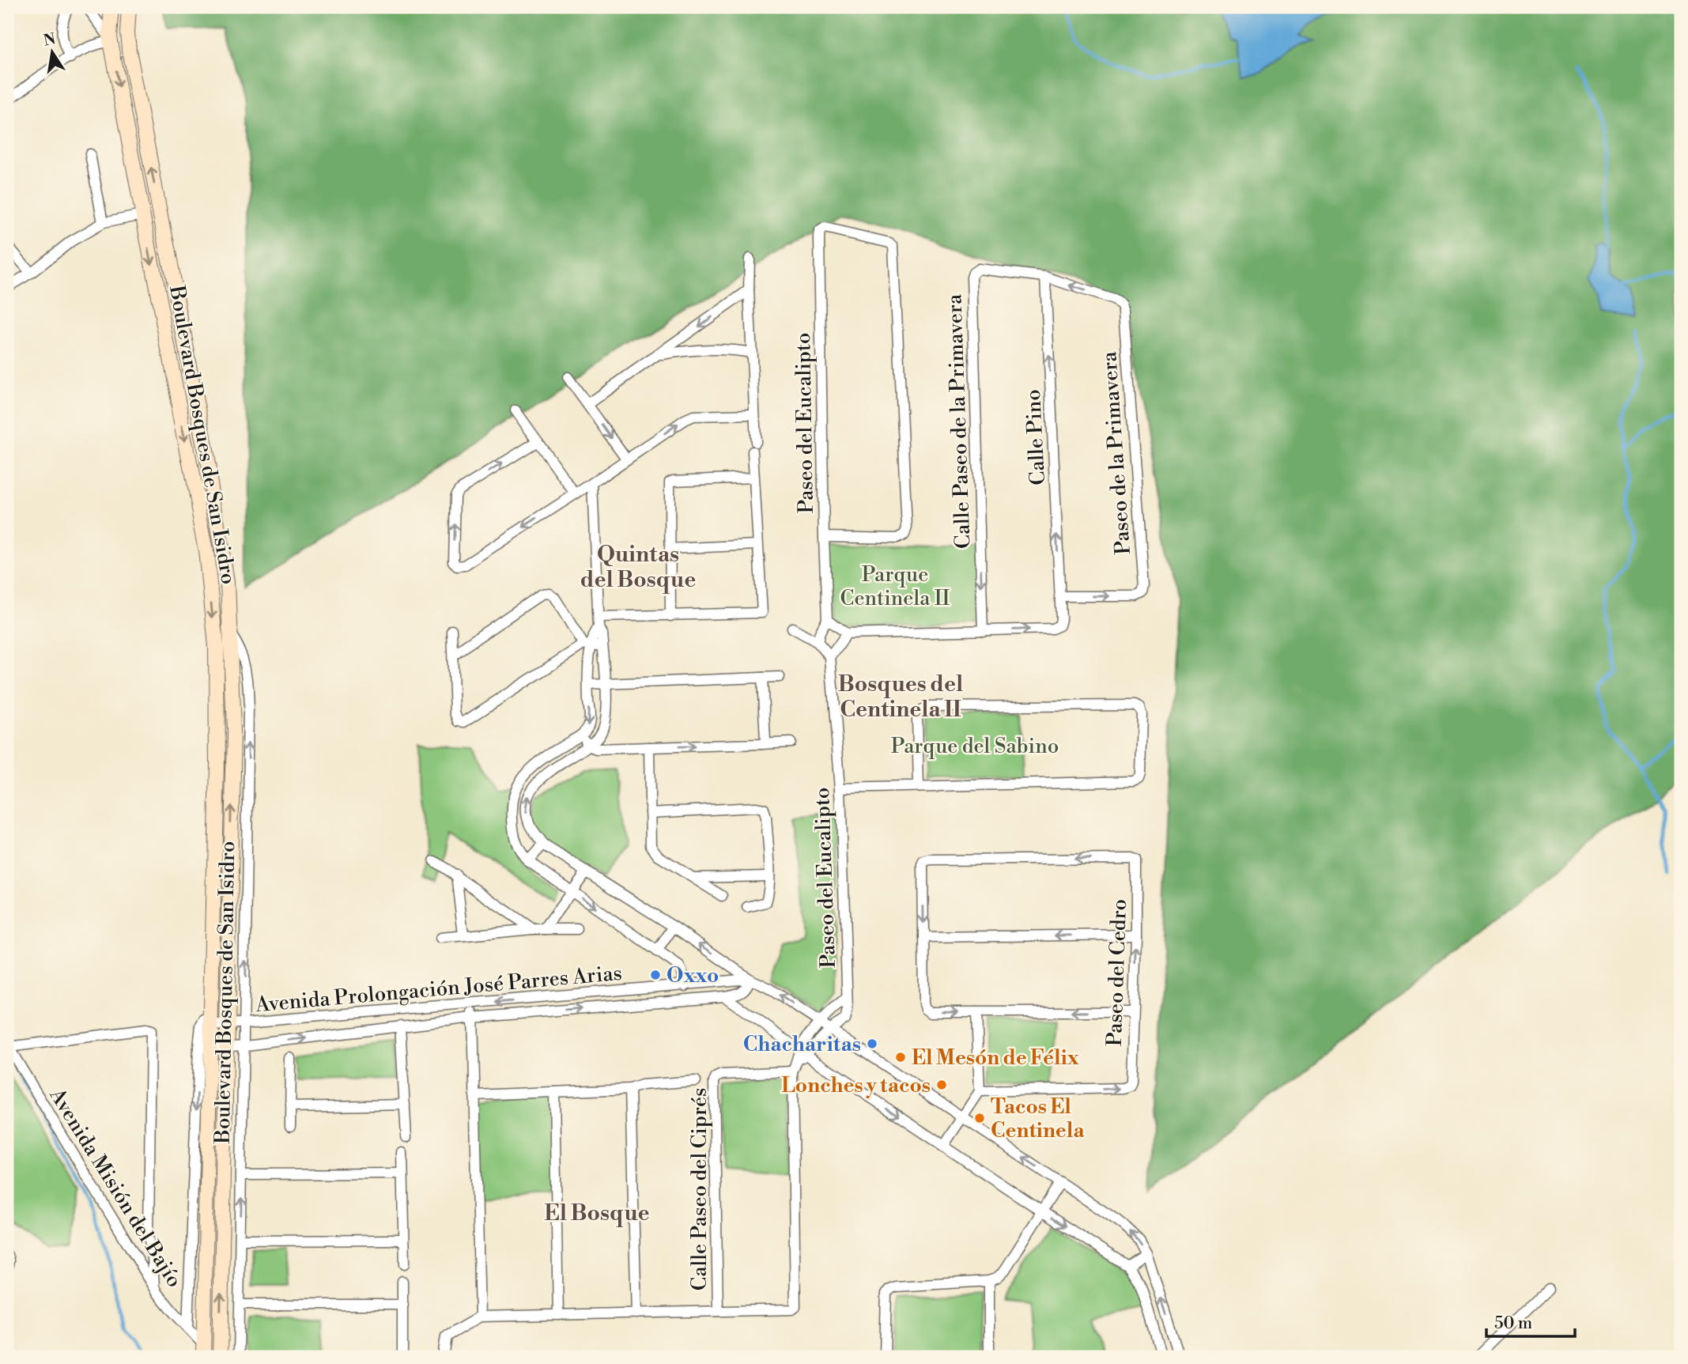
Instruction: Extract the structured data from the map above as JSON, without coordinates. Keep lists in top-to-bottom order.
{
  "streets": {
    "main road": ["Boulevard Bosques de San Isidro"],
    "street": [
      "Calle Paseo de la Primavera",
      "Paseo del Eucalipto",
      "Calle Pino",
      "Paseo de la Primavera",
      "Paseo del Cedro",
      "Avenida Prolongación José Parres Arias",
      "Avenida Misión del Bajío",
      "Calle Paseo del Ciprés"
    ]
  },
  "crossings": [
    ["Calle Paseo de la Primavera", "Calle Pino"],
    ["Calle Paseo de la Primavera", "Paseo de la Primavera"],
    ["Paseo del Eucalipto", "Calle Paseo del Ciprés"],
    ["Boulevard Bosques de San Isidro", "Avenida Prolongación José Parres Arias"],
    ["Boulevard Bosques de San Isidro", "Avenida Misión del Bajío"],
    ["Calle Pino", "Paseo de la Primavera"]
  ],
  "one_way": ["Calle Pino"],
  "districts": ["Quintas del Bosque", "Bosques del Centinela II", "El Bosque"],
  "parks": ["Parque Centinela II", "Parque del Sabino"],
  "places": [
    "Oxxo",
    "Chacharitas",
    "El Mesón de Félix",
    "Lonches y tacos",
    "Tacos El Centinela"
  ],
  "scale_bar": "50 m",
  "north": "top"
}
